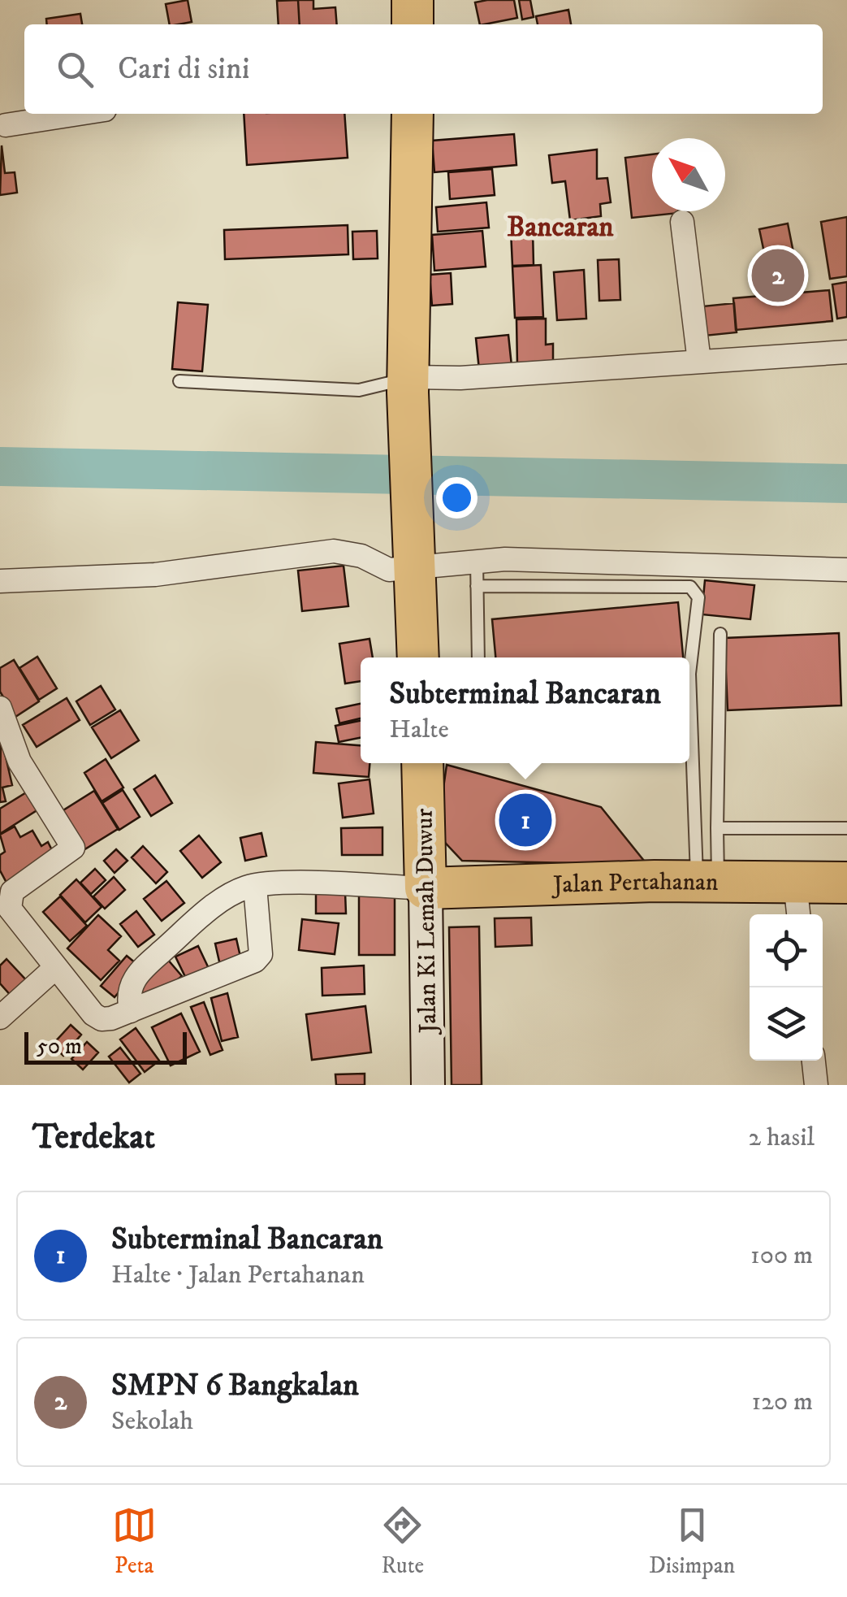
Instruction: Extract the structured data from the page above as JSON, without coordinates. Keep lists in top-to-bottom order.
{
  "streets": {
    "highway": ["Jalan Pertahanan", "Jalan Ki Lemah Duwur"]
  },
  "crossings": [
    ["Jalan Pertahanan", "Jalan Ki Lemah Duwur"]
  ],
  "districts": ["Bancaran"],
  "scale_bar": "50 m",
  "north": "top left",
  "page": {
    "search": "Cari di sini",
    "pins": ["2", "1"],
    "popup": ["Subterminal Bancaran", "Halte"],
    "scale": "50 m",
    "heading": ["Terdekat", "2 hasil"],
    "list": [
      {
        "mark": "1",
        "name": "Subterminal Bancaran",
        "note": "Halte · Jalan Pertahanan",
        "value": "100 m"
      },
      {
        "mark": "2",
        "name": "SMPN 6 Bangkalan",
        "note": "Sekolah",
        "value": "120 m"
      }
    ],
    "nav": ["Peta", "Rute", "Disimpan"]
  }
}
